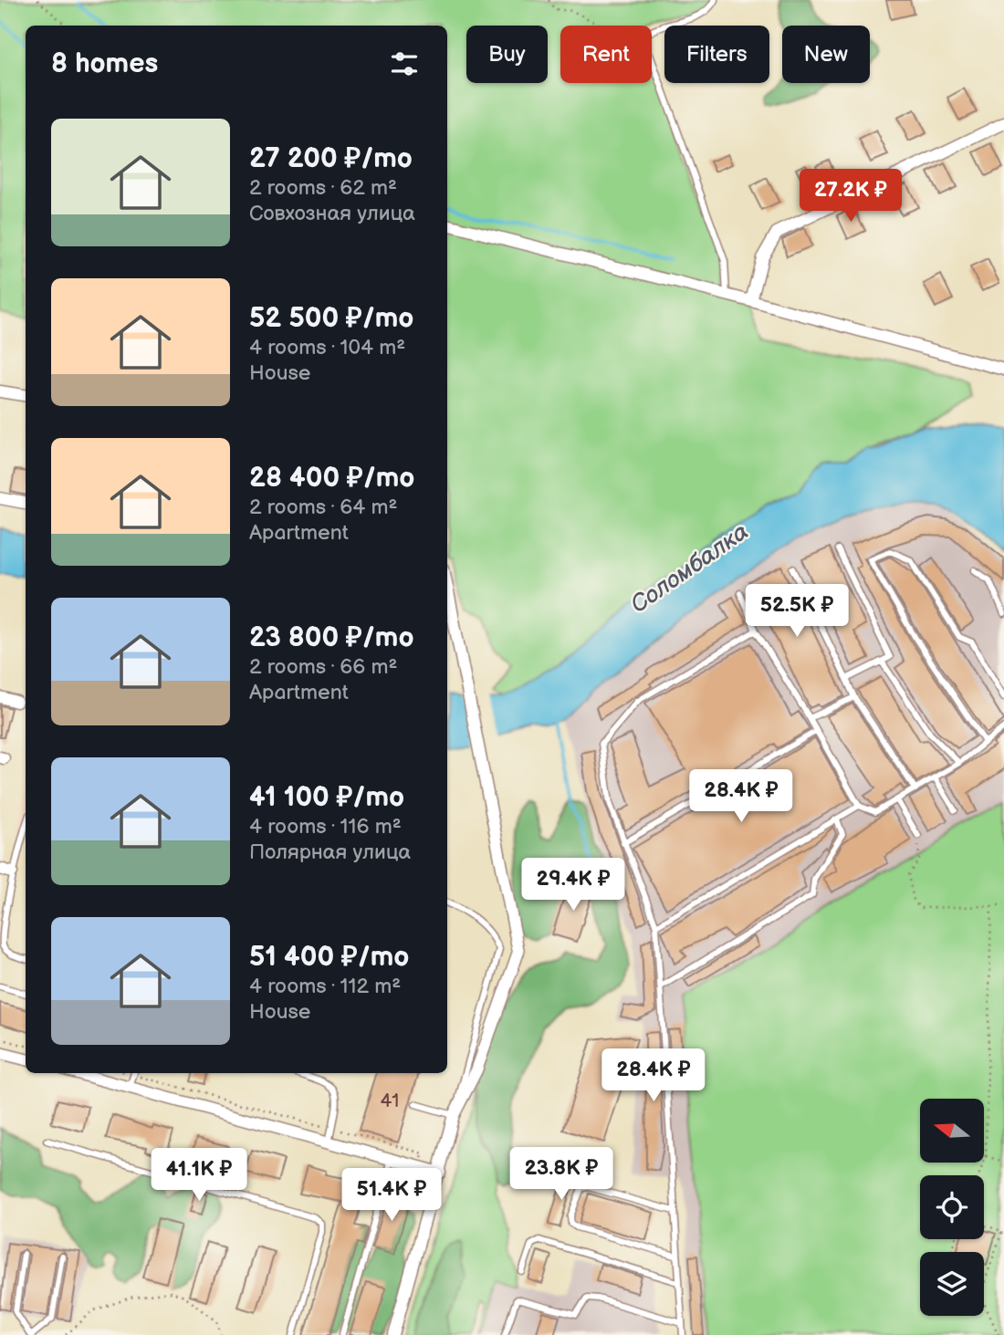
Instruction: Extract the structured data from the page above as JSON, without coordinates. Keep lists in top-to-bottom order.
{
  "water": ["Соломбалка"],
  "house_numbers": ["41"],
  "north": "left",
  "page": {
    "chip": [
      "Buy",
      "Rent",
      "Filters",
      "New"
    ],
    "heading": "8 homes",
    "list": [
      {
        "name": "27 200 ₽/mo",
        "note": "2 rooms · 62 m² · Совхозная улица"
      },
      {
        "name": "52 500 ₽/mo",
        "note": "4 rooms · 104 m² · House"
      },
      {
        "name": "28 400 ₽/mo",
        "note": "2 rooms · 64 m² · Apartment"
      },
      {
        "name": "23 800 ₽/mo",
        "note": "2 rooms · 66 m² · Apartment"
      },
      {
        "name": "41 100 ₽/mo",
        "note": "4 rooms · 116 m² · Полярная улица"
      },
      {
        "name": "51 400 ₽/mo",
        "note": "4 rooms · 112 m² · House"
      }
    ],
    "price": [
      "27.2K ₽",
      "52.5K ₽",
      "28.4K ₽",
      "29.4K ₽",
      "28.4K ₽",
      "23.8K ₽",
      "41.1K ₽",
      "51.4K ₽"
    ]
  }
}
